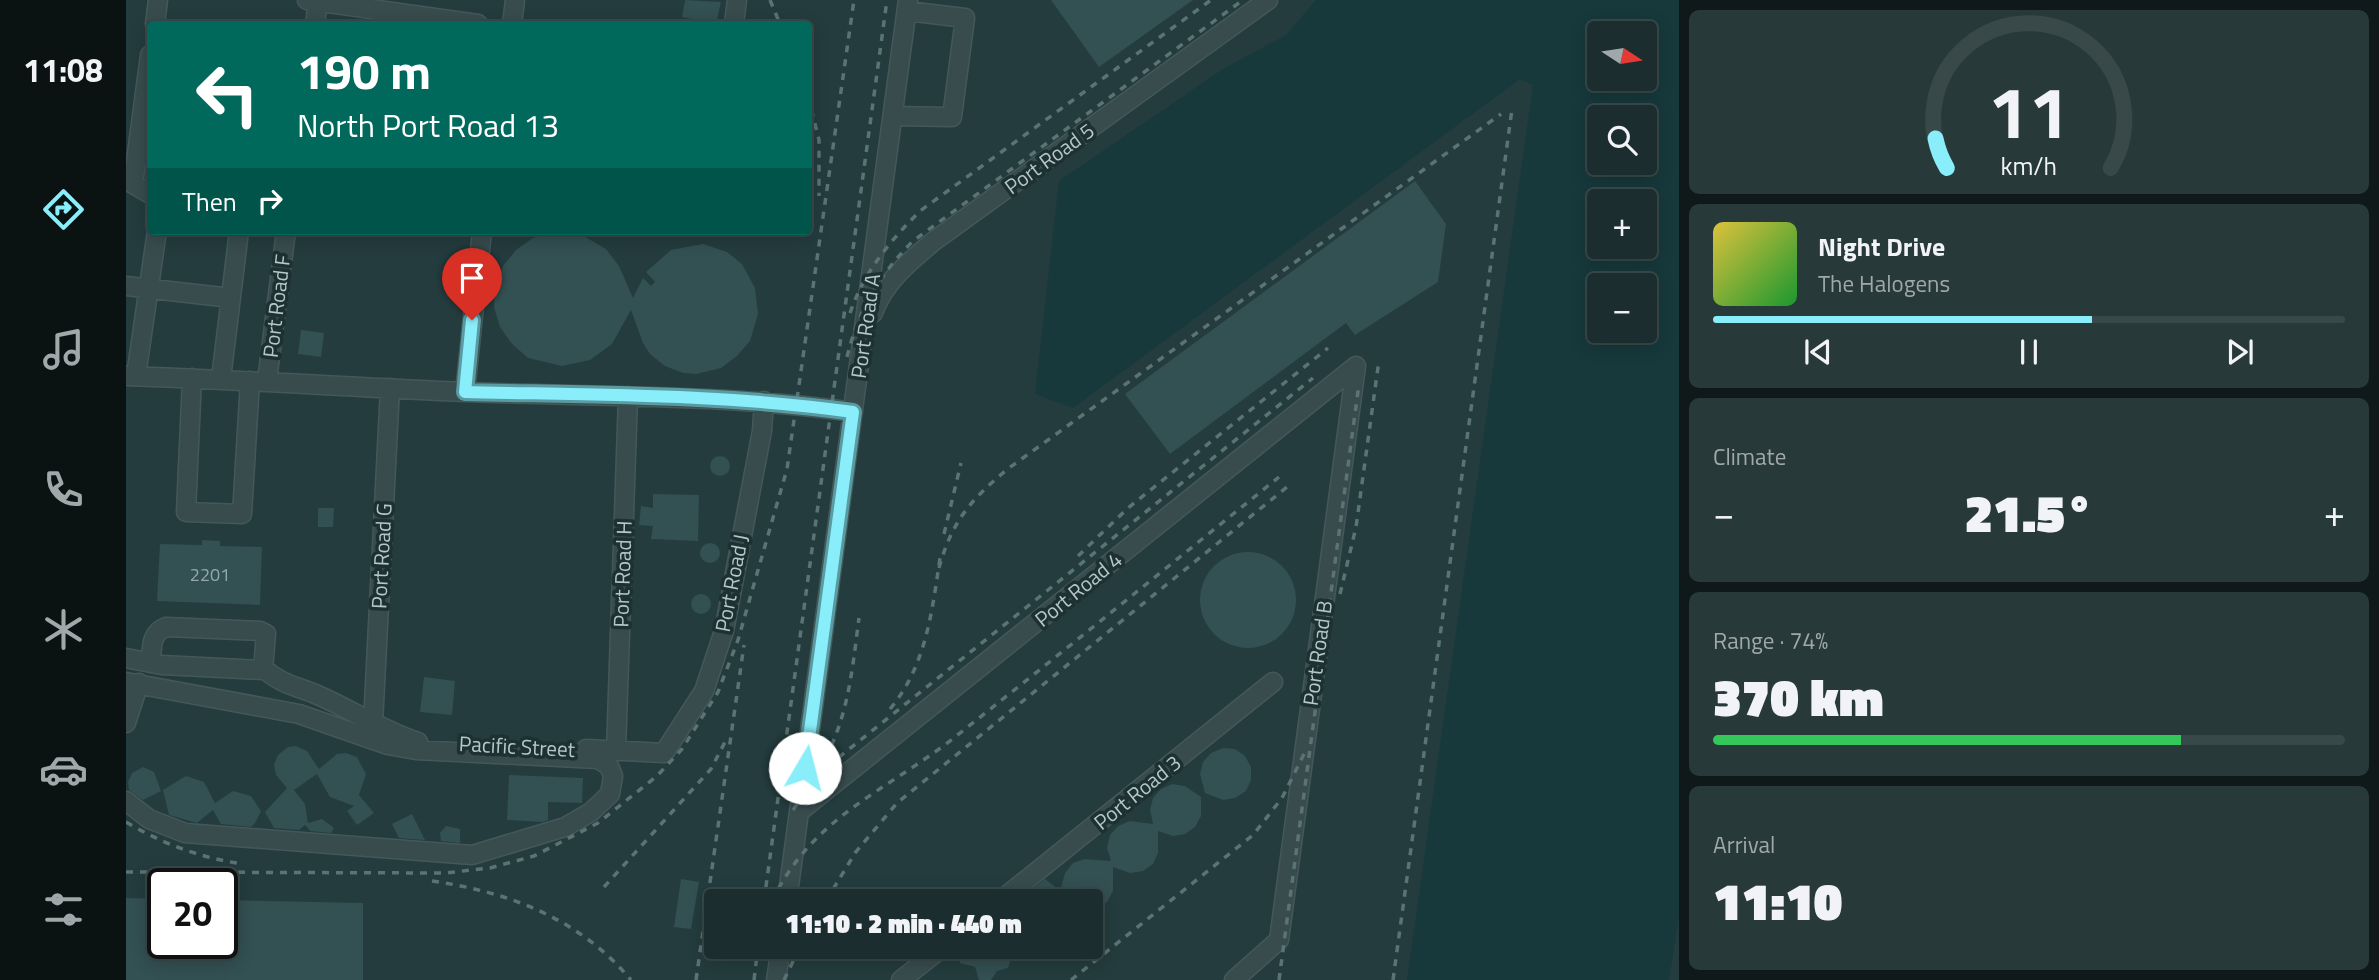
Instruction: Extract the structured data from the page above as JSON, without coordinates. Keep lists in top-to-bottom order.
{
  "streets": {
    "lane": [
      "Port Road 5",
      "Port Road F",
      "Port Road A",
      "Port Road G",
      "Port Road H",
      "Port Road J",
      "Port Road 4",
      "Port Road B",
      "Pacific Street",
      "Port Road 3"
    ]
  },
  "crossings": [
    ["Port Road 5", "Port Road A"],
    ["Port Road A", "Port Road 4"],
    ["Port Road G", "Pacific Street"],
    ["Port Road H", "Pacific Street"],
    ["Port Road J", "Pacific Street"],
    ["Port Road 4", "Port Road B"]
  ],
  "house_numbers": ["2201"],
  "north": "right",
  "page": {
    "tabs": "11:08",
    "map_buttons": ["+", "−"],
    "turn": ["190 m", "North Port Road 13"],
    "then": "Then",
    "song": ["Night Drive", "The Halogens"],
    "tile": [
      "Climate",
      ["Range · 74%", "370 km"],
      ["Arrival", "11:10"]
    ],
    "heat": ["−", "21.5°", "+"],
    "limit": "20",
    "trip": "11:10 · 2 min · 440 m",
    "gauge": ["11", "km/h"]
  }
}
